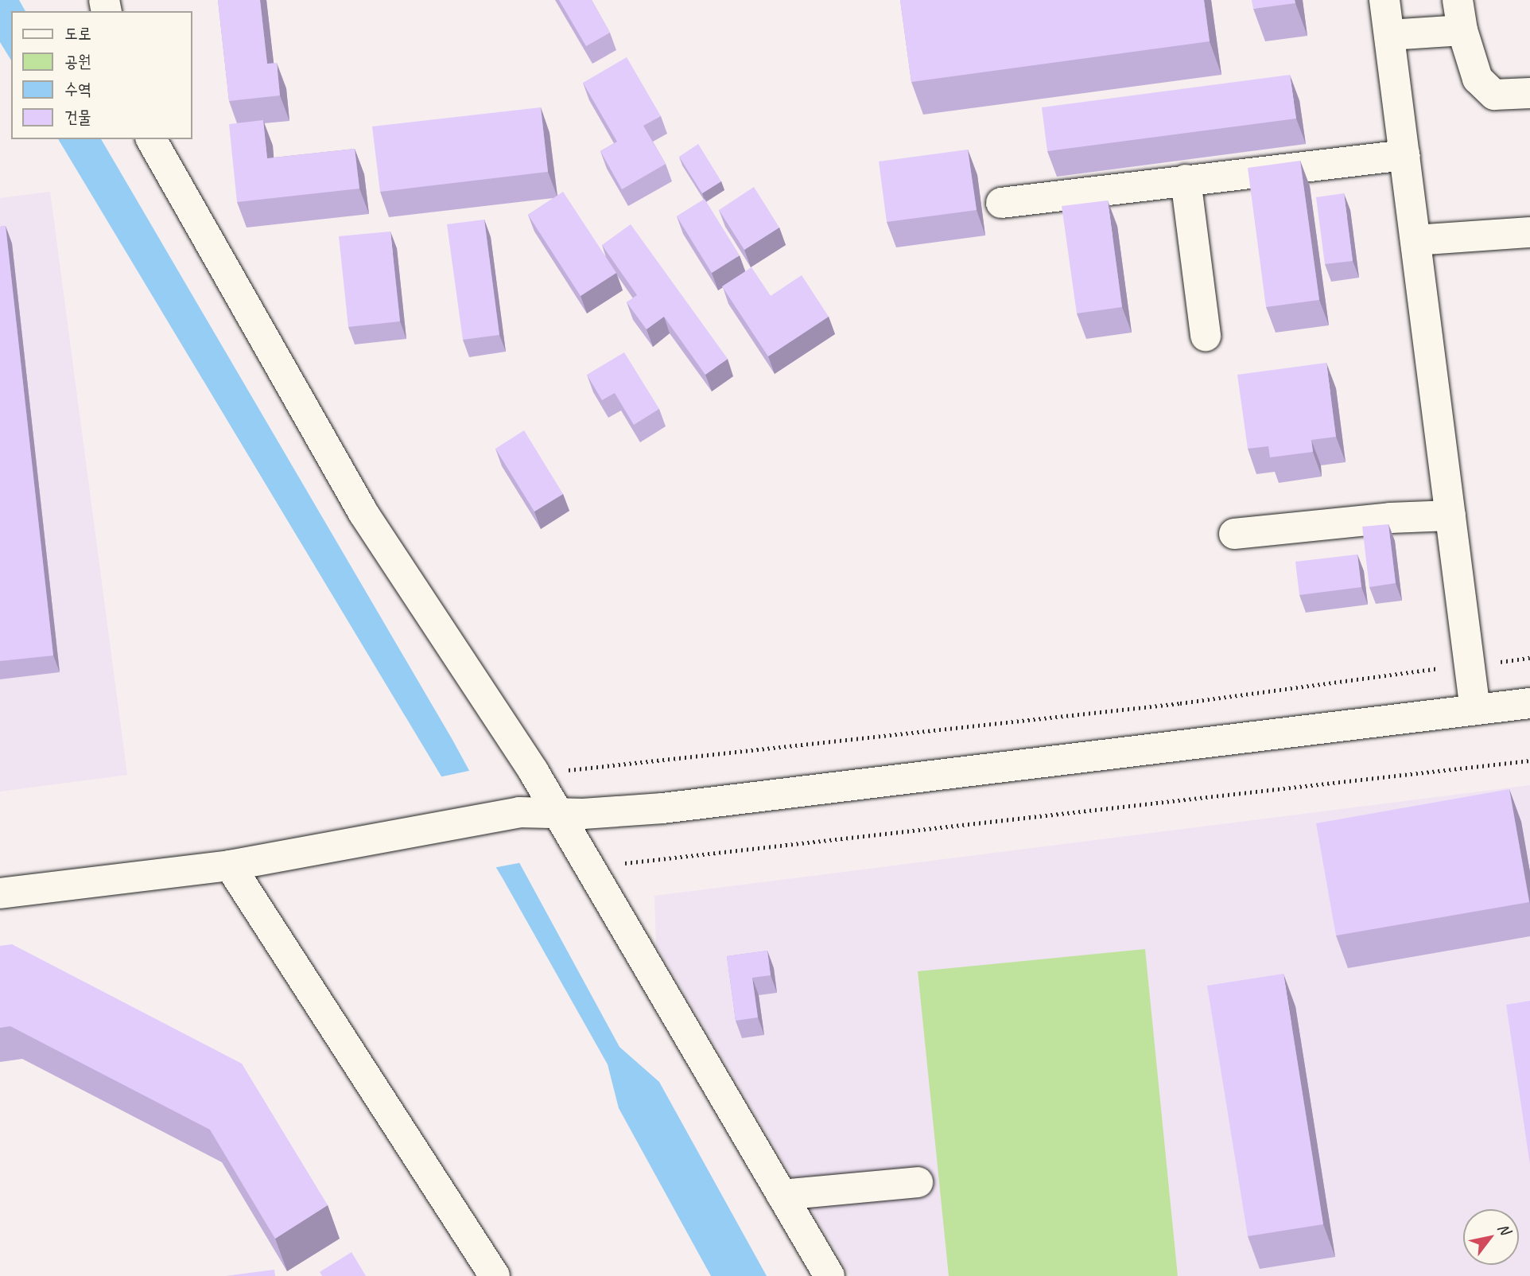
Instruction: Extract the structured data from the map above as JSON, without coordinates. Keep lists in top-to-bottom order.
{
  "legend": [
    "도로",
    "공원",
    "수역",
    "건물"
  ],
  "north": "top right"
}
